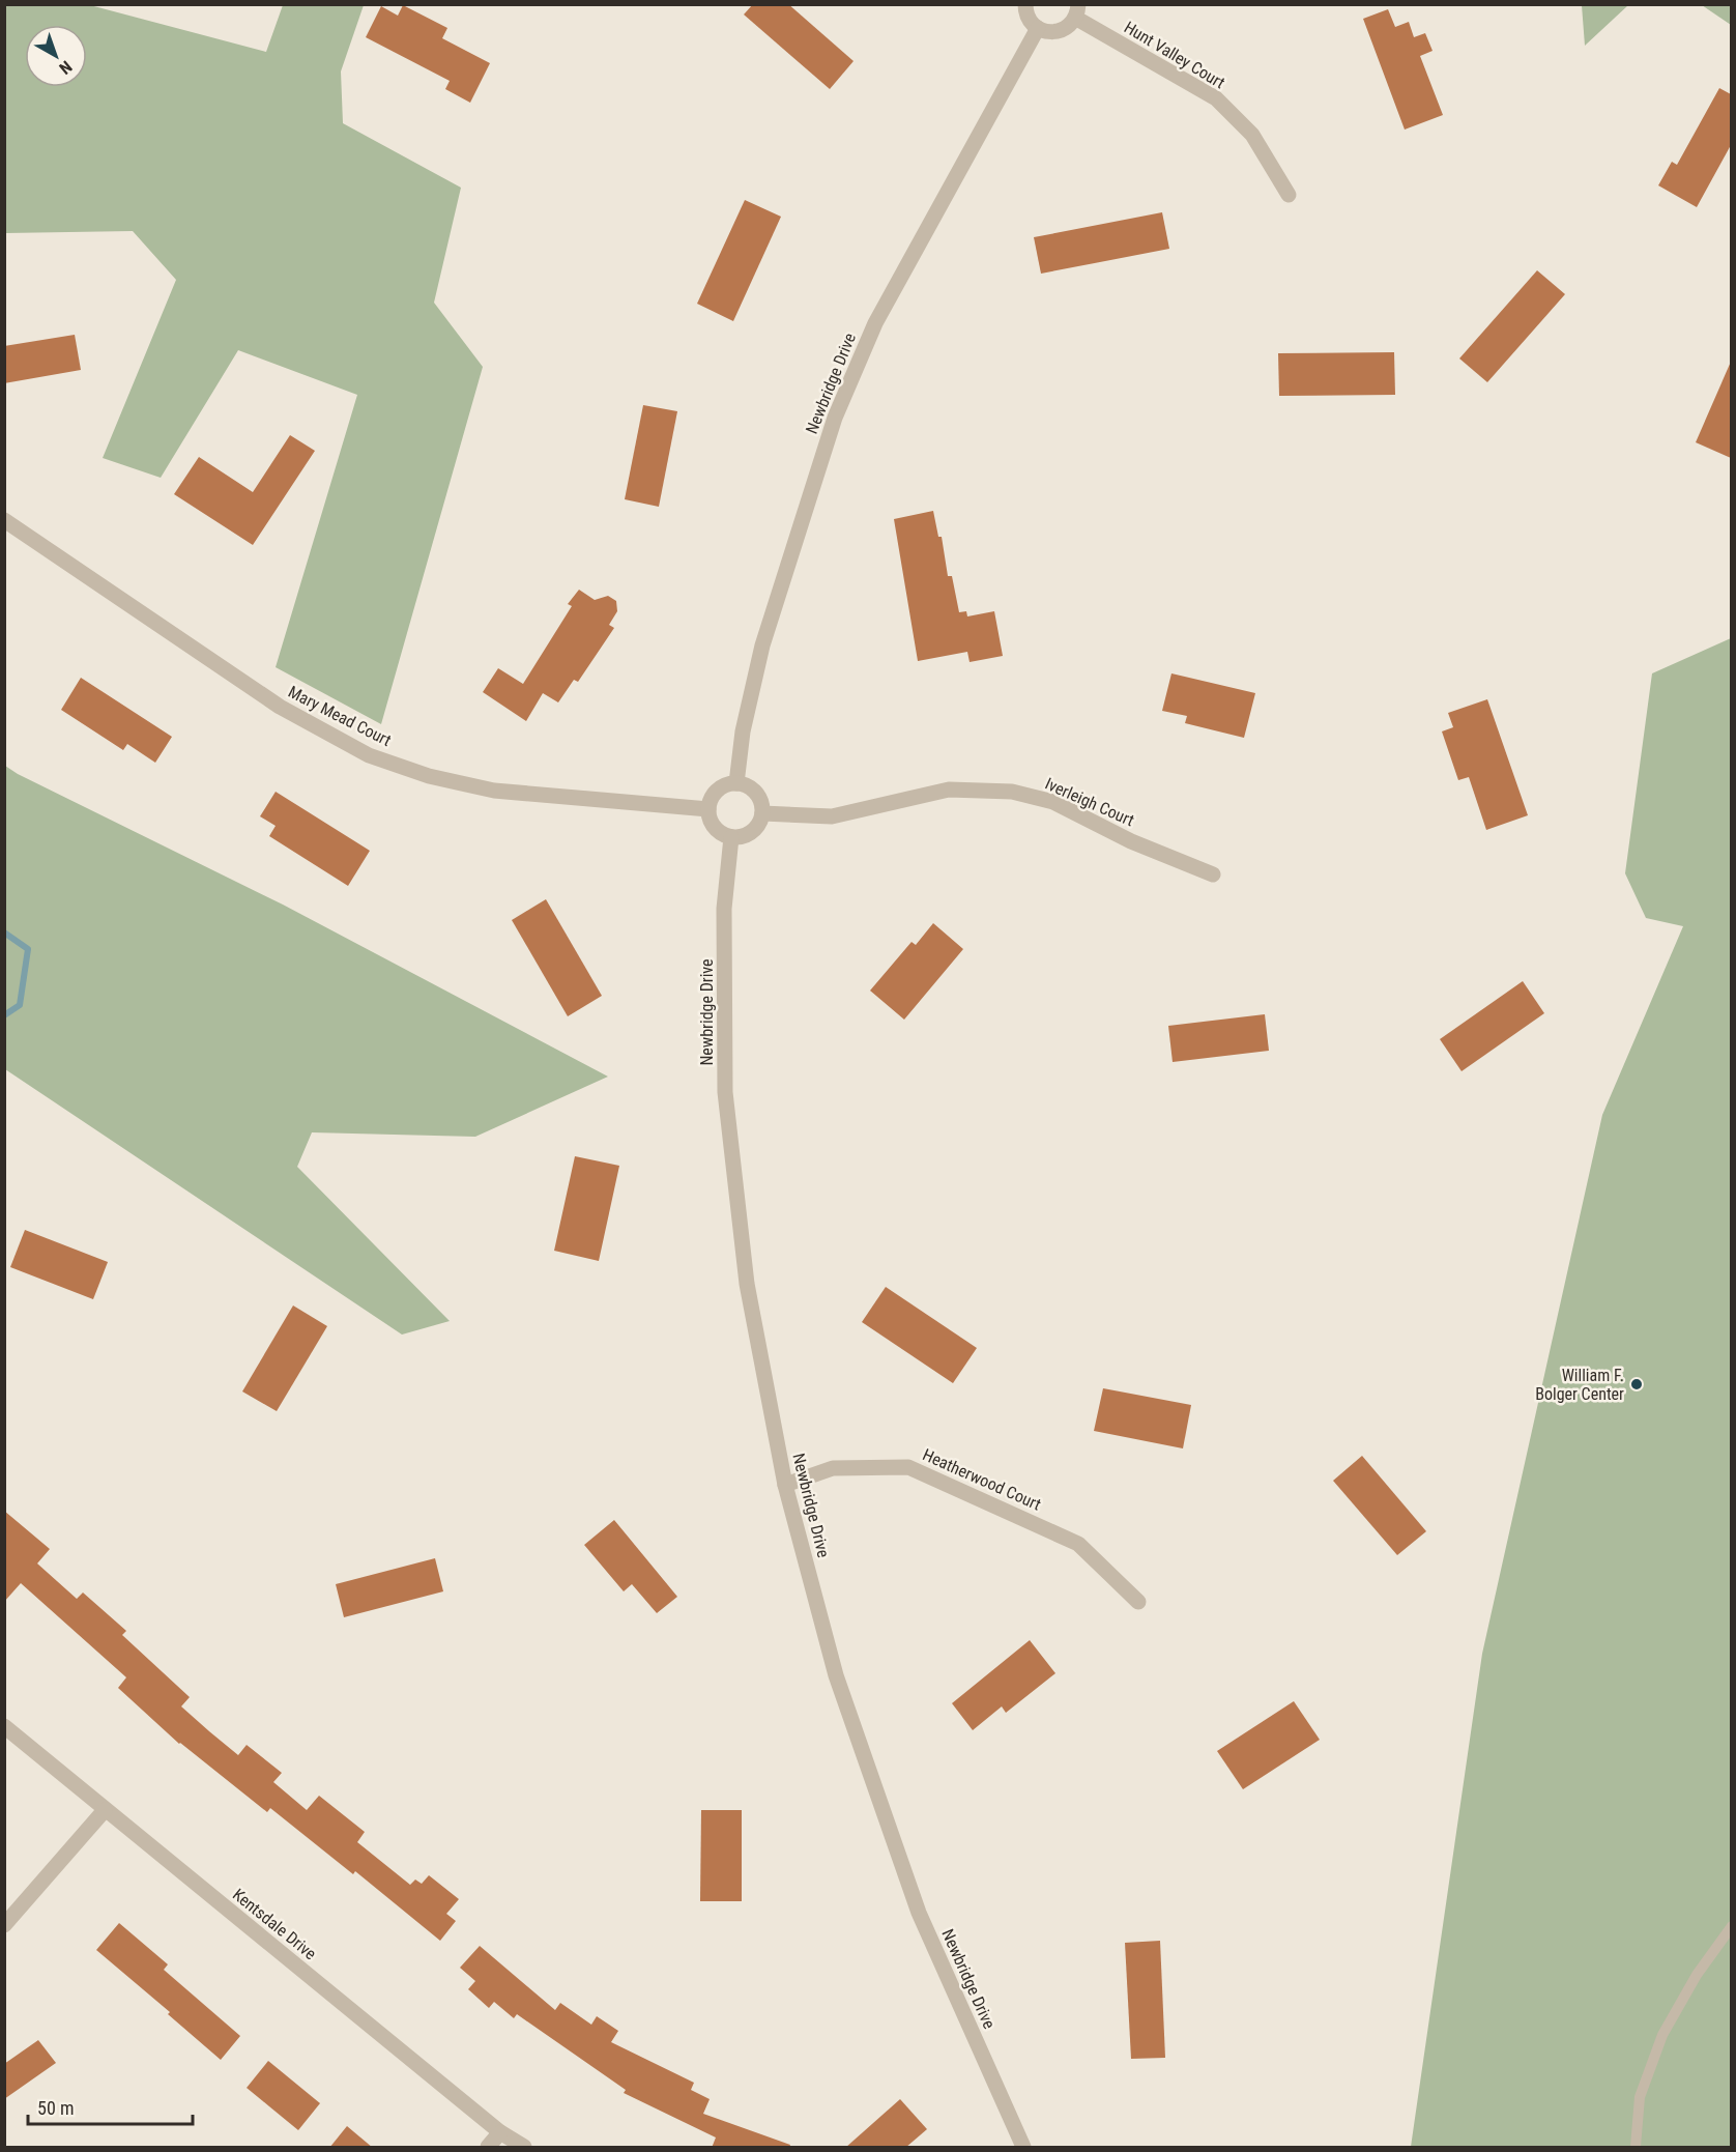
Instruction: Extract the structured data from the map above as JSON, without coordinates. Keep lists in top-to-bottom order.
{
  "streets": {
    "street": [
      "Hunt Valley Court",
      "Newbridge Drive",
      "Mary Mead Court",
      "Iverleigh Court",
      "Heatherwood Court",
      "Kentsdale Drive"
    ]
  },
  "crossings": [
    ["Newbridge Drive", "Mary Mead Court"],
    ["Newbridge Drive", "Iverleigh Court"],
    ["Newbridge Drive", "Heatherwood Court"],
    ["Mary Mead Court", "Iverleigh Court"]
  ],
  "places": ["William F. Bolger Center"],
  "scale_bar": "50 m",
  "north": "bottom right"
}
